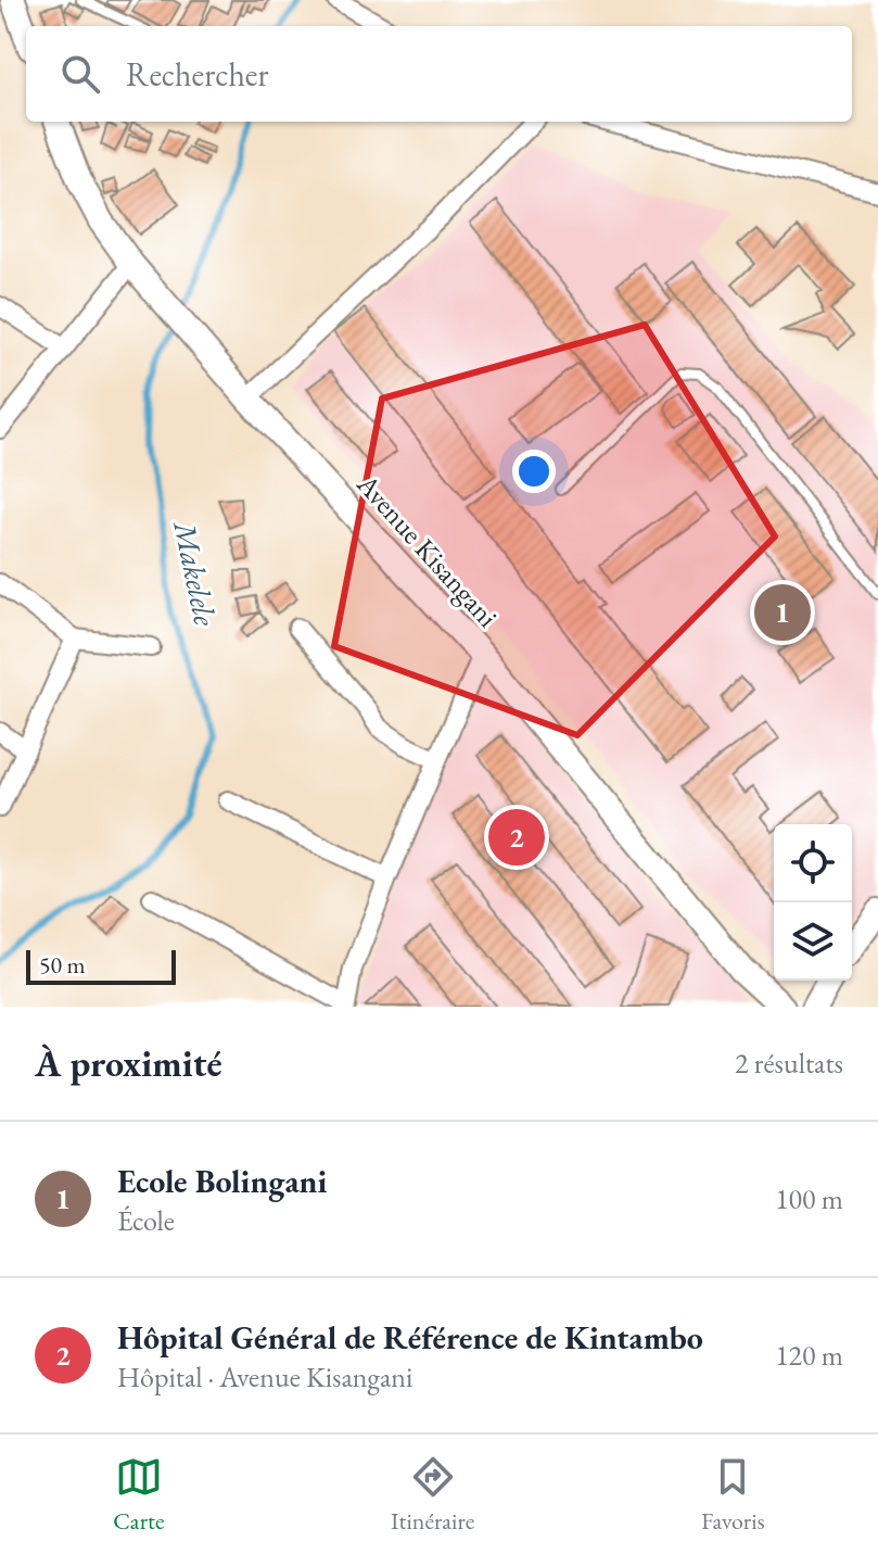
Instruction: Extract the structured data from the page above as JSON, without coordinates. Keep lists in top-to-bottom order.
{
  "streets": {
    "street": ["Avenue Kisangani"]
  },
  "water": ["Makelele"],
  "scale_bar": "50 m",
  "page": {
    "search": "Rechercher",
    "pins": ["1", "2"],
    "scale": "50 m",
    "heading": ["À proximité", "2 résultats"],
    "list": [
      {
        "mark": "1",
        "name": "Ecole Bolingani",
        "note": "École",
        "value": "100 m"
      },
      {
        "mark": "2",
        "name": "Hôpital Général de Référence de Kintambo",
        "note": "Hôpital · Avenue Kisangani",
        "value": "120 m"
      }
    ],
    "nav": ["Carte", "Itinéraire", "Favoris"]
  }
}
